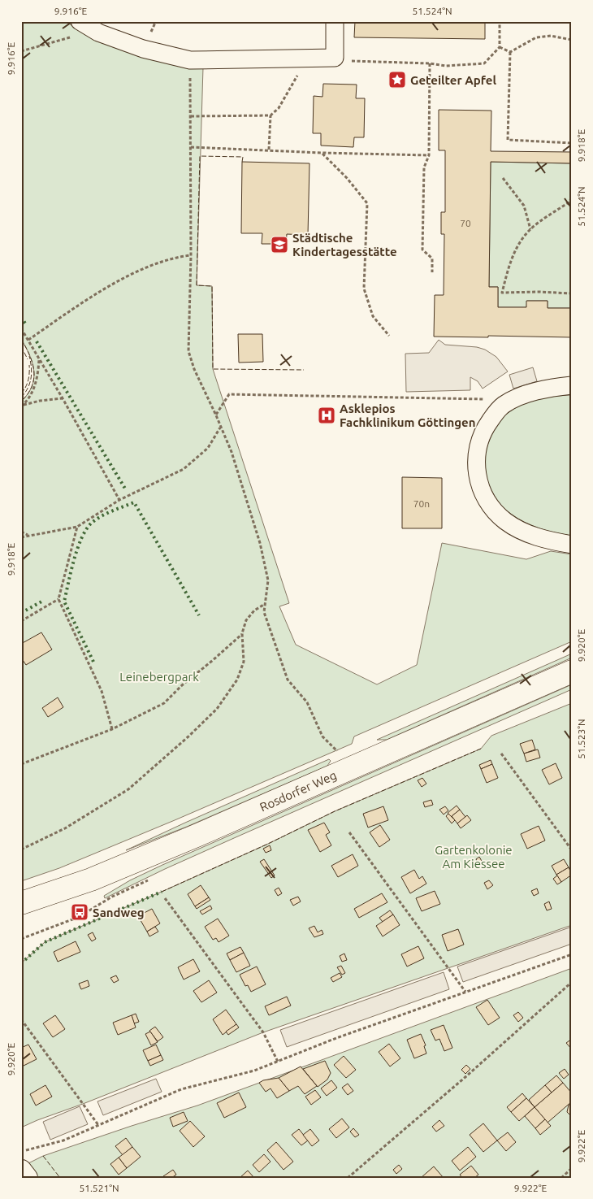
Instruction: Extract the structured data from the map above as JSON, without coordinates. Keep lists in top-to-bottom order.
{
  "streets": {
    "main road": ["Rosdorfer Weg"]
  },
  "parks": ["Leinebergpark", "Gartenkolonie Am Kiessee"],
  "places": {
    "place": ["Geteilter Apfel"],
    "school or university": ["Städtische Kindertagesstätte"],
    "hospital": ["Asklepios Fachklinikum Göttingen"],
    "bus stop": ["Sandweg"]
  },
  "house_numbers": ["70", "70n"],
  "coordinates": [
    "9.916°E",
    "51.524°N",
    "9.918°E",
    "9.920°E",
    "51.523°N",
    "9.922°E",
    "51.521°N"
  ]
}
